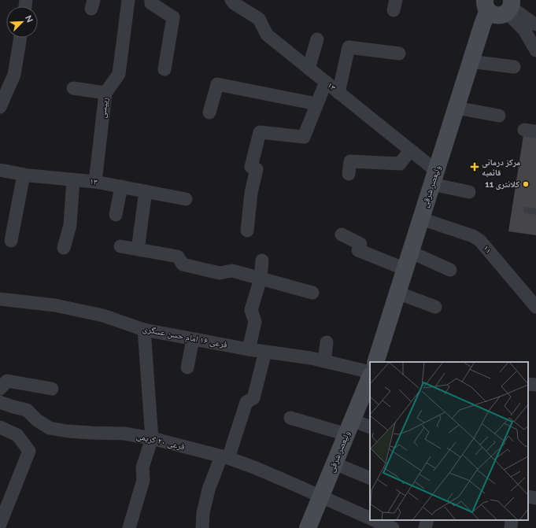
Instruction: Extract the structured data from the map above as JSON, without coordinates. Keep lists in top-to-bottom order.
{
  "streets": {
    "main road": ["ولیعصر شرقی"],
    "street": [
      "۱۳",
      "رییسی",
      "۱۱",
      "فرعی ۱۶ امام حسن عسگری",
      "فرعی ۲۰ کریمی"
    ]
  },
  "crossings": [
    ["۱۳", "رییسی"],
    ["۱۳", "ولیعصر شرقی"],
    ["ولیعصر شرقی", "۱۱"],
    ["ولیعصر شرقی", "فرعی ۲۰ کریمی"]
  ],
  "places": {
    "health": ["مرکز درمانی قائمیه"],
    "other": ["کلانتری 11"]
  },
  "north": "top right"
}
